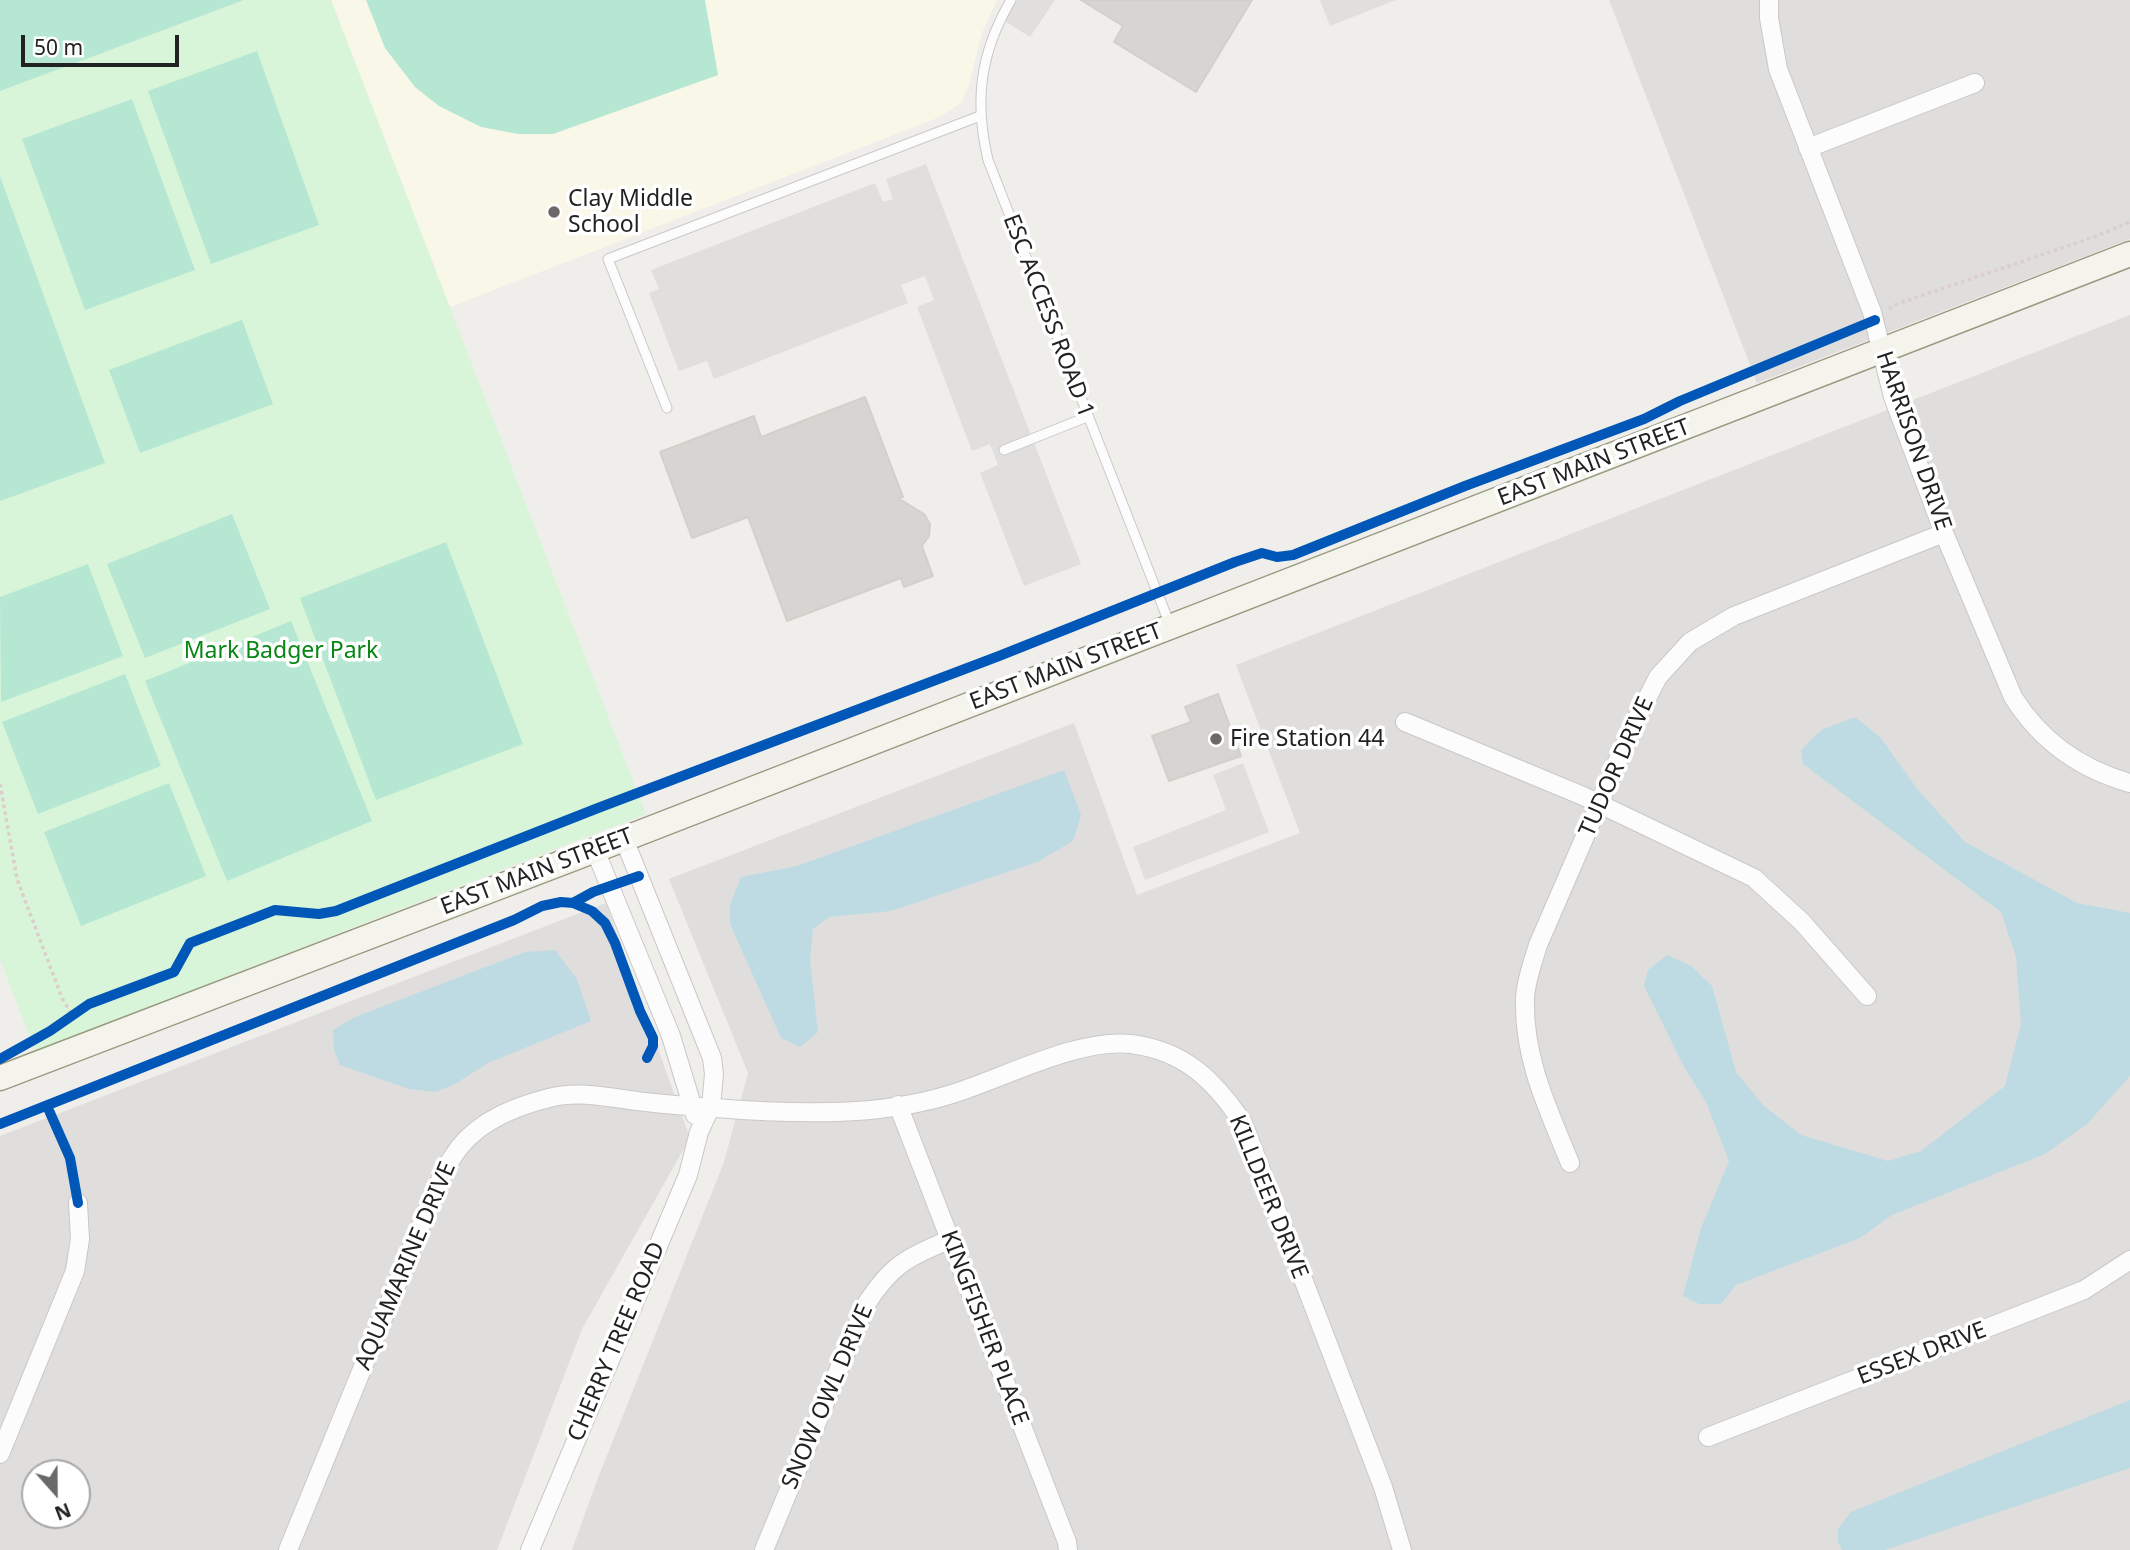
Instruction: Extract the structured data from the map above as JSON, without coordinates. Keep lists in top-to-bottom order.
{
  "streets": {
    "main road": ["EAST MAIN STREET"],
    "street": [
      "HARRISON DRIVE",
      "TUDOR DRIVE",
      "KILLDEER DRIVE",
      "AQUAMARINE DRIVE",
      "KINGFISHER PLACE",
      "CHERRY TREE ROAD",
      "ESSEX DRIVE",
      "SNOW OWL DRIVE"
    ],
    "lane": ["ESC ACCESS ROAD 1"]
  },
  "crossings": [
    ["ESC ACCESS ROAD 1", "EAST MAIN STREET"],
    ["HARRISON DRIVE", "EAST MAIN STREET"],
    ["HARRISON DRIVE", "TUDOR DRIVE"],
    ["EAST MAIN STREET", "CHERRY TREE ROAD"],
    ["KILLDEER DRIVE", "AQUAMARINE DRIVE"],
    ["KILLDEER DRIVE", "KINGFISHER PLACE"],
    ["KILLDEER DRIVE", "CHERRY TREE ROAD"],
    ["AQUAMARINE DRIVE", "CHERRY TREE ROAD"],
    ["KINGFISHER PLACE", "SNOW OWL DRIVE"]
  ],
  "parks": ["Mark Badger Park"],
  "places": ["Clay Middle School", "Fire Station 44"],
  "scale_bar": "50 m",
  "north": "bottom"
}
